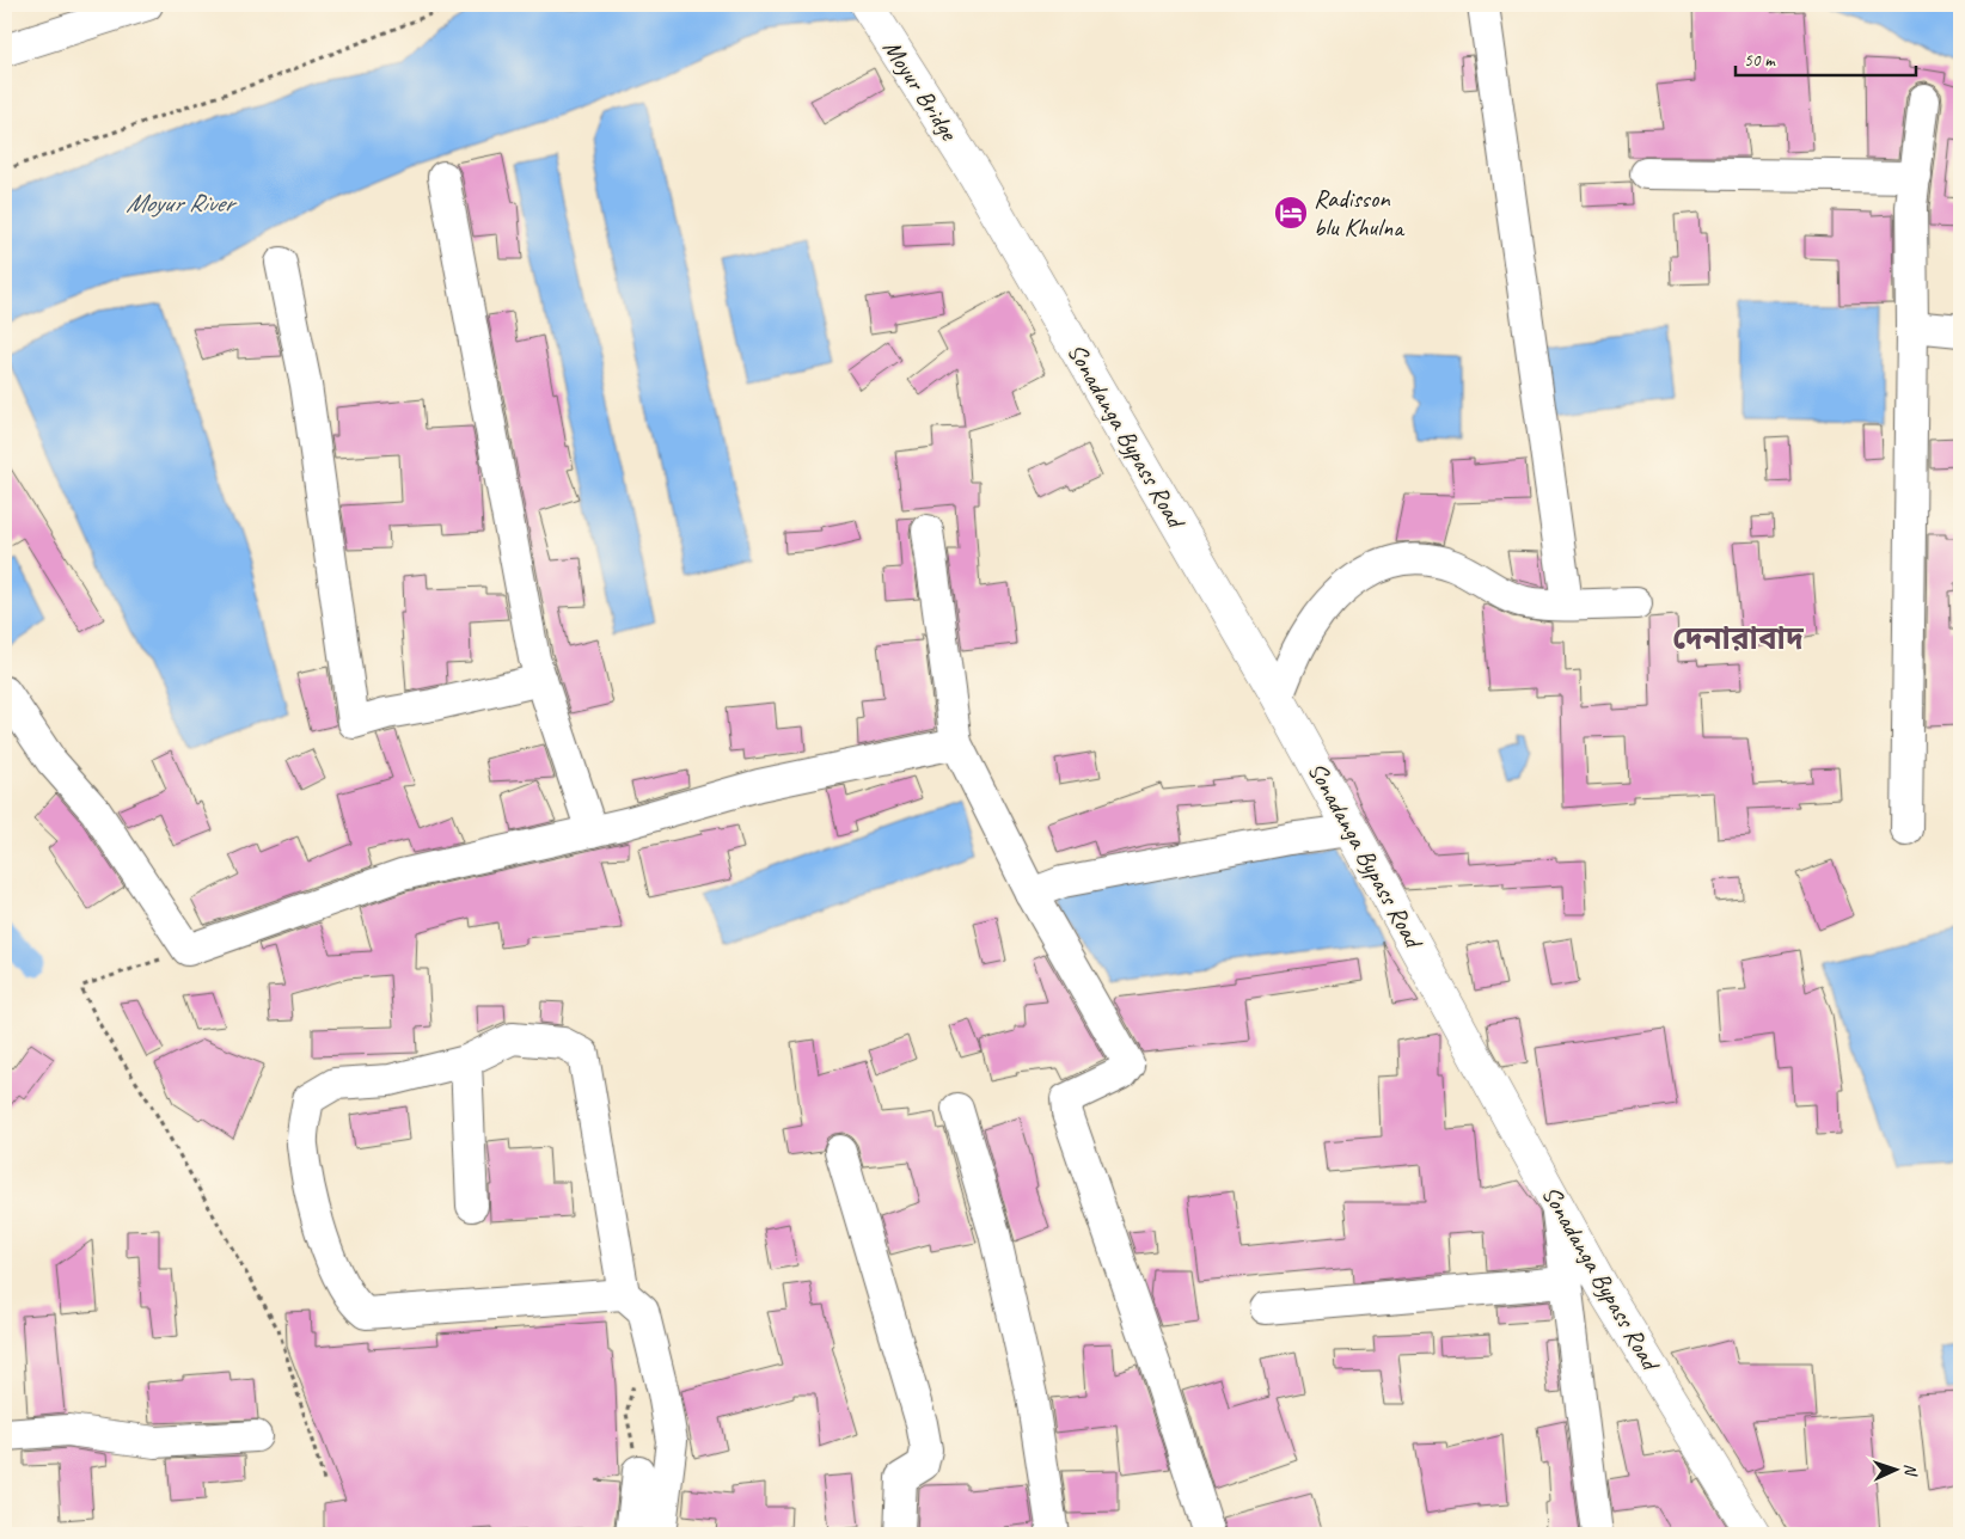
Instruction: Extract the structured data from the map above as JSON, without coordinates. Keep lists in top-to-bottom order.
{
  "streets": {
    "main road": ["Moyur Bridge", "Sonadanga Bypass Road"]
  },
  "crossings": [
    ["Moyur Bridge", "Sonadanga Bypass Road"]
  ],
  "districts": ["দেনারাবাদ"],
  "water": ["Moyur River"],
  "places": {
    "hotel": ["Radisson blu Khulna"]
  },
  "scale_bar": "50 m",
  "north": "right"
}
